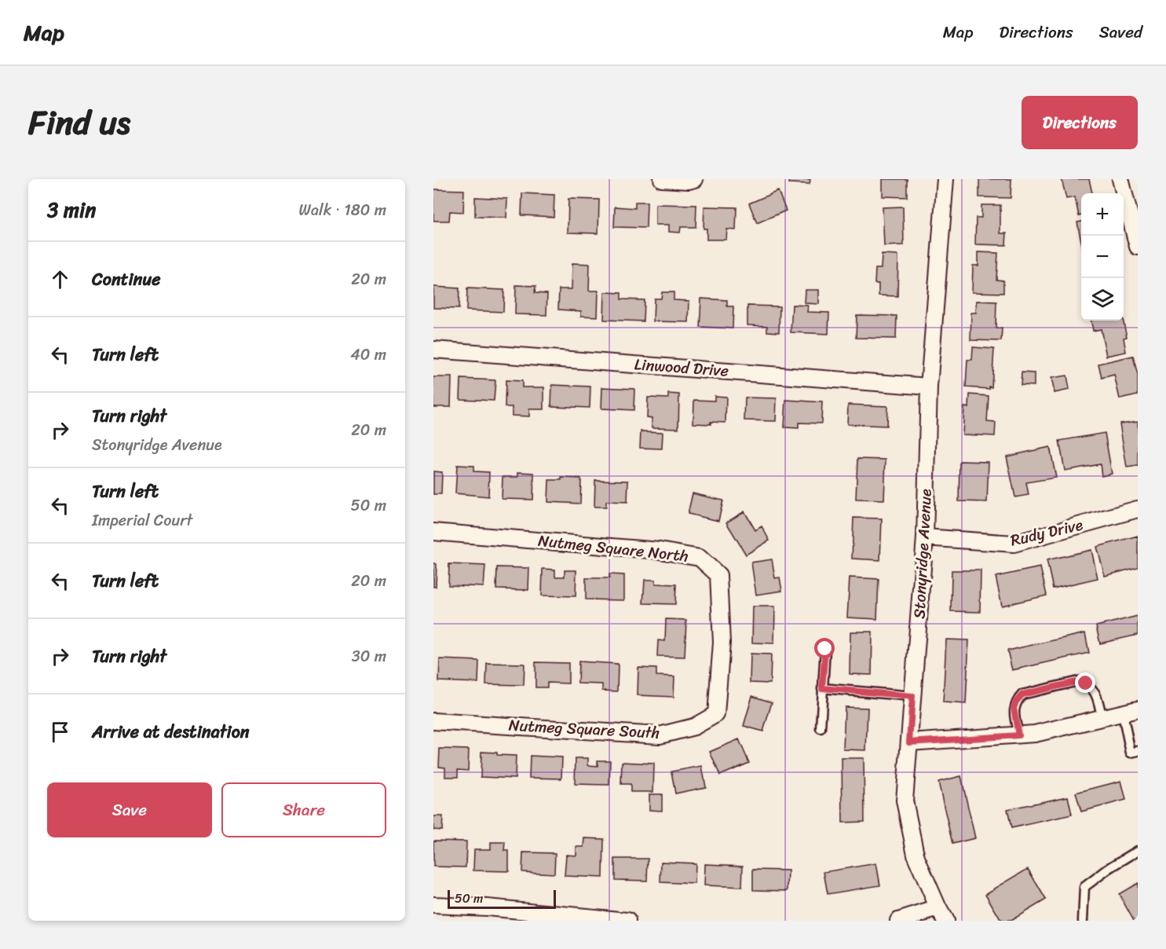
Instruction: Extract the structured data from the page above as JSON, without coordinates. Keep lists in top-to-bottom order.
{
  "streets": {
    "street": [
      "Linwood Drive",
      "Rudy Drive",
      "Nutmeg Square North",
      "Stonyridge Avenue",
      "Nutmeg Square South"
    ]
  },
  "crossings": [
    ["Linwood Drive", "Stonyridge Avenue"],
    ["Rudy Drive", "Stonyridge Avenue"],
    ["Nutmeg Square North", "Nutmeg Square South"]
  ],
  "scale_bar": "50 m",
  "page": {
    "header": "Map",
    "nav": ["Map", "Directions", "Saved"],
    "title": "Find us",
    "buttons": [
      "Directions",
      ["Save", "Share"]
    ],
    "heading": ["3 min", "Walk · 180 m"],
    "map_buttons": ["+", "−"],
    "list": [
      ["Continue", "20 m"],
      ["Turn left", "40 m"],
      ["Turn right", "Stonyridge Avenue", "20 m"],
      ["Turn left", "Imperial Court", "50 m"],
      ["Turn left", "20 m"],
      ["Turn right", "30 m"],
      "Arrive at destination"
    ],
    "scale": "50 m"
  }
}
